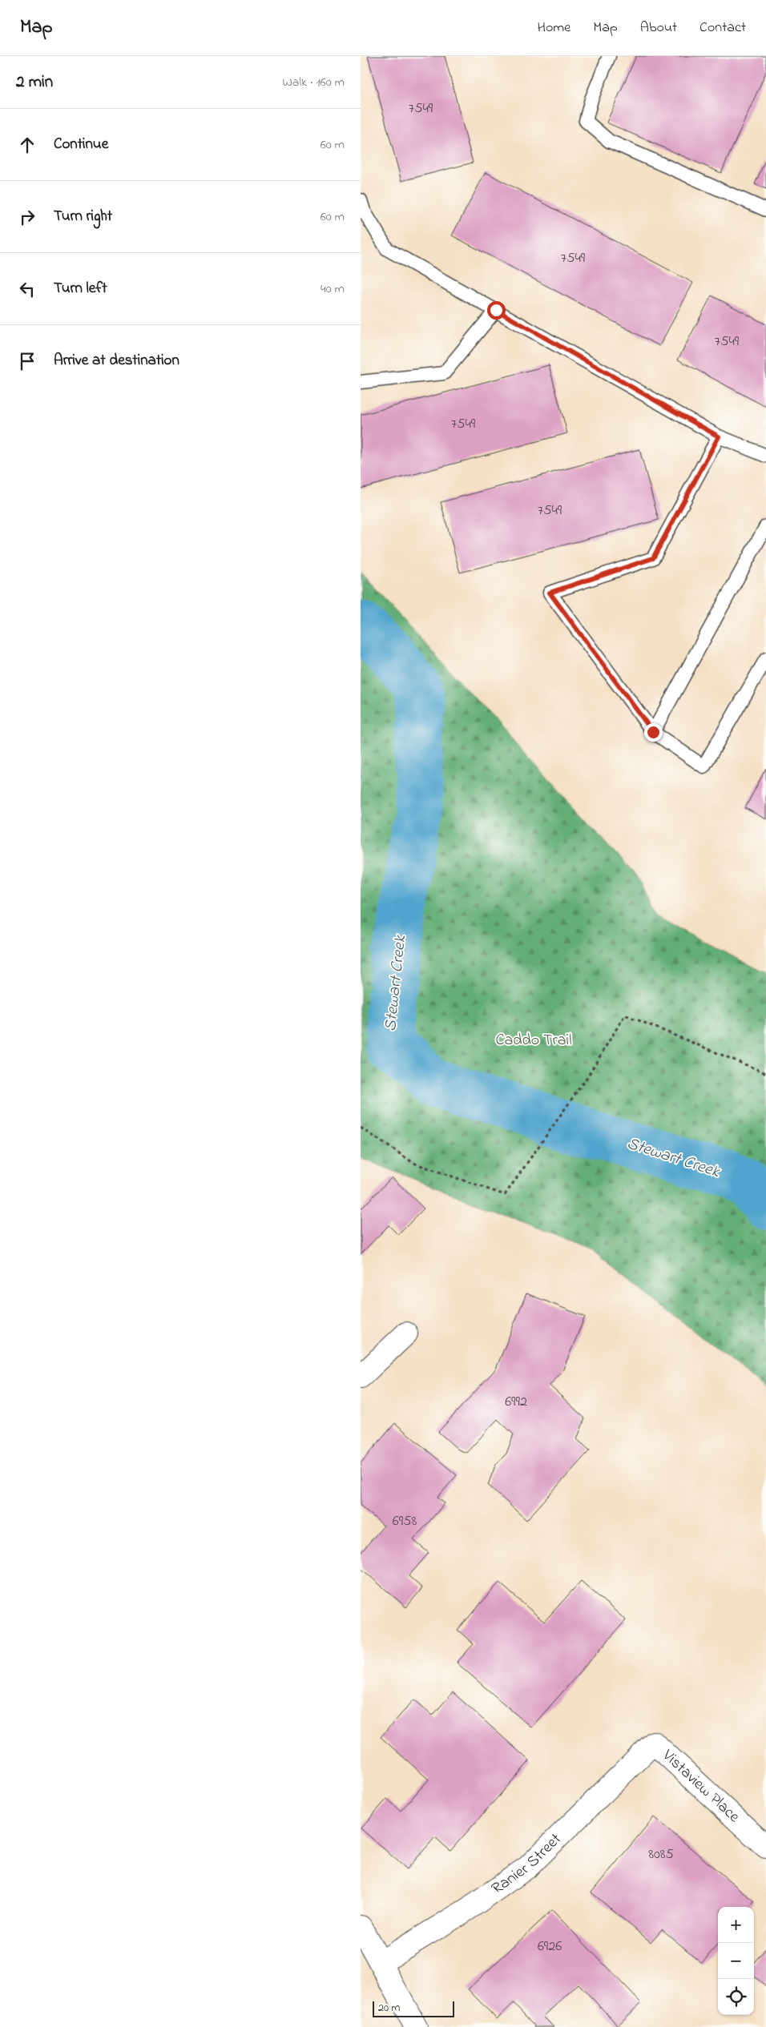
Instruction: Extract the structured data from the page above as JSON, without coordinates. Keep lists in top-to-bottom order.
{
  "streets": {
    "street": ["Vistaview Place", "Ranier Street"]
  },
  "crossings": [
    ["Vistaview Place", "Ranier Street"]
  ],
  "water": ["Stewart Creek"],
  "parks": ["Caddo Trail"],
  "house_numbers": [
    "7549",
    "7549",
    "7549",
    "7549",
    "7549",
    "6992",
    "6958",
    "8085",
    "6926"
  ],
  "scale_bar": "20 m",
  "page": {
    "header": "Map",
    "nav": [
      "Home",
      "Map",
      "About",
      "Contact"
    ],
    "heading": ["2 min", "Walk · 160 m"],
    "list": [
      ["Continue", "60 m"],
      ["Turn right", "60 m"],
      ["Turn left", "40 m"],
      "Arrive at destination"
    ],
    "map_buttons": ["+", "−"],
    "scale": "20 m"
  }
}
